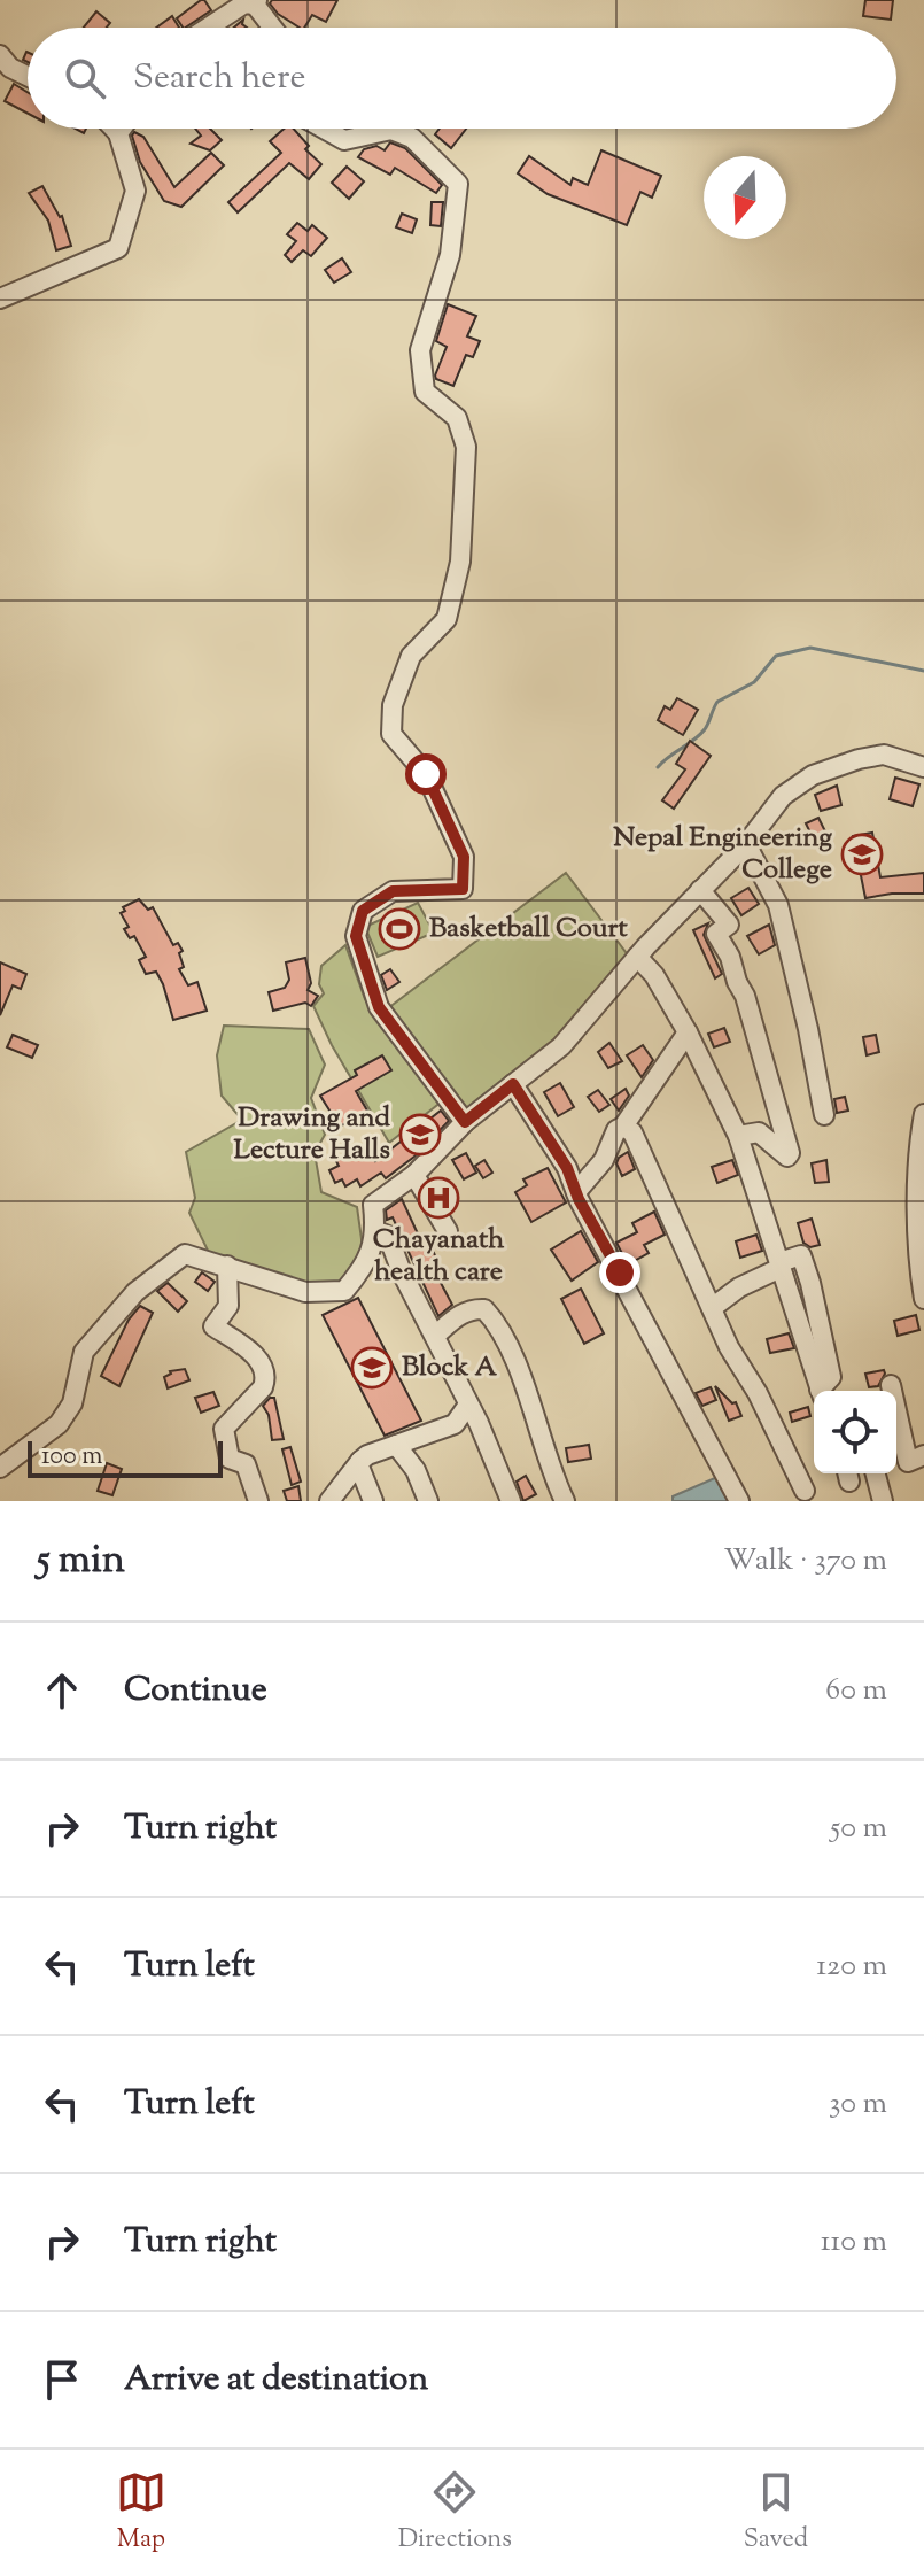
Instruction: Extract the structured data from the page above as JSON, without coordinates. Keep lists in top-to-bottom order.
{
  "places": {
    "school or university": ["Nepal Engineering College", "Drawing and Lecture Halls", "Block A"],
    "sports": ["Basketball Court"],
    "hospital": ["Chayanath health care"]
  },
  "scale_bar": "100 m",
  "north": "bottom",
  "page": {
    "search": "Search here",
    "scale": "100 m",
    "heading": ["5 min", "Walk · 370 m"],
    "list": [
      ["Continue", "60 m"],
      ["Turn right", "50 m"],
      ["Turn left", "120 m"],
      ["Turn left", "30 m"],
      ["Turn right", "110 m"],
      "Arrive at destination"
    ],
    "nav": ["Map", "Directions", "Saved"]
  }
}
